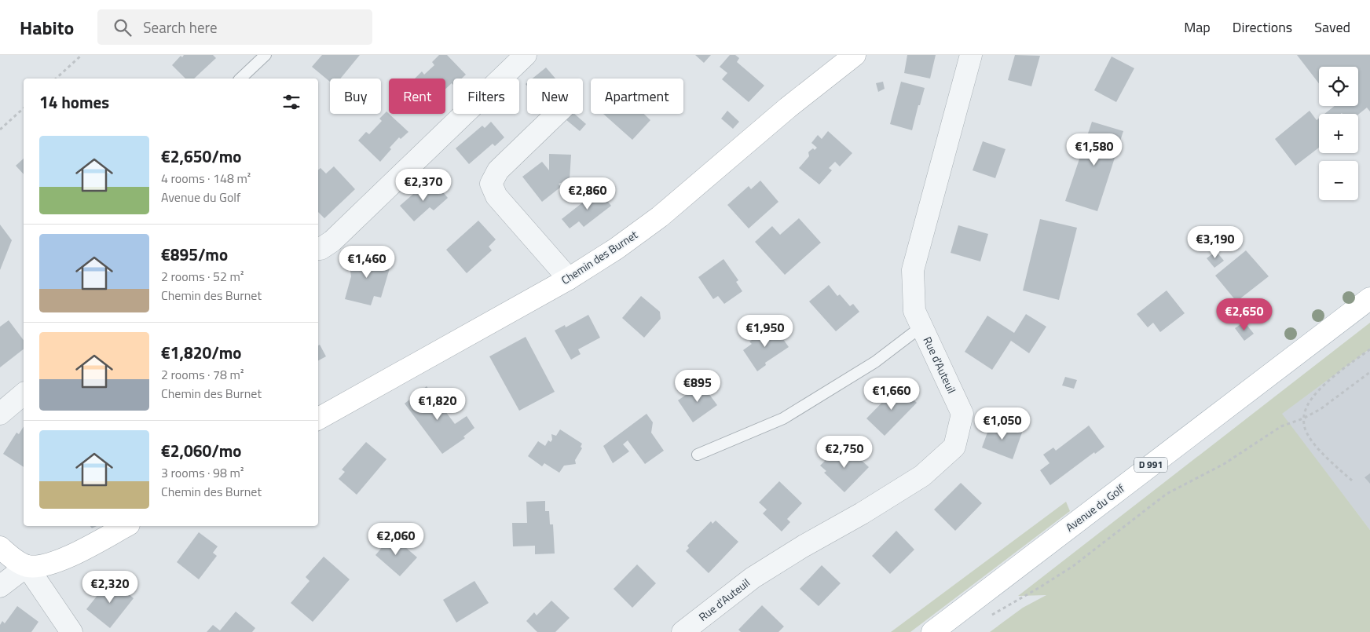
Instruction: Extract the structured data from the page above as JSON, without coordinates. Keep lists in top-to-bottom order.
{
  "streets": {
    "street": [
      "Chemin des Burnet",
      "Rue d'Auteuil",
      "D 991",
      "Avenue du Golf"
    ]
  },
  "page": {
    "header": "Habito",
    "search": "Search here",
    "nav": ["Map", "Directions", "Saved"],
    "map_buttons": ["+", "−"],
    "chip": [
      "Buy",
      "Rent",
      "Filters",
      "New",
      "Apartment"
    ],
    "heading": "14 homes",
    "list": [
      {
        "name": "€2,650/mo",
        "note": "4 rooms · 148 m² · Avenue du Golf"
      },
      {
        "name": "€895/mo",
        "note": "2 rooms · 52 m² · Chemin des Burnet"
      },
      {
        "name": "€1,820/mo",
        "note": "2 rooms · 78 m² · Chemin des Burnet"
      },
      {
        "name": "€2,060/mo",
        "note": "3 rooms · 98 m² · Chemin des Burnet"
      }
    ],
    "price": [
      "€1,580",
      "€2,370",
      "€2,860",
      "€3,190",
      "€1,460",
      "€2,650",
      "€1,950",
      "€895",
      "€1,660",
      "€1,820",
      "€1,050",
      "€2,750",
      "€2,060",
      "€2,320"
    ]
  }
}
